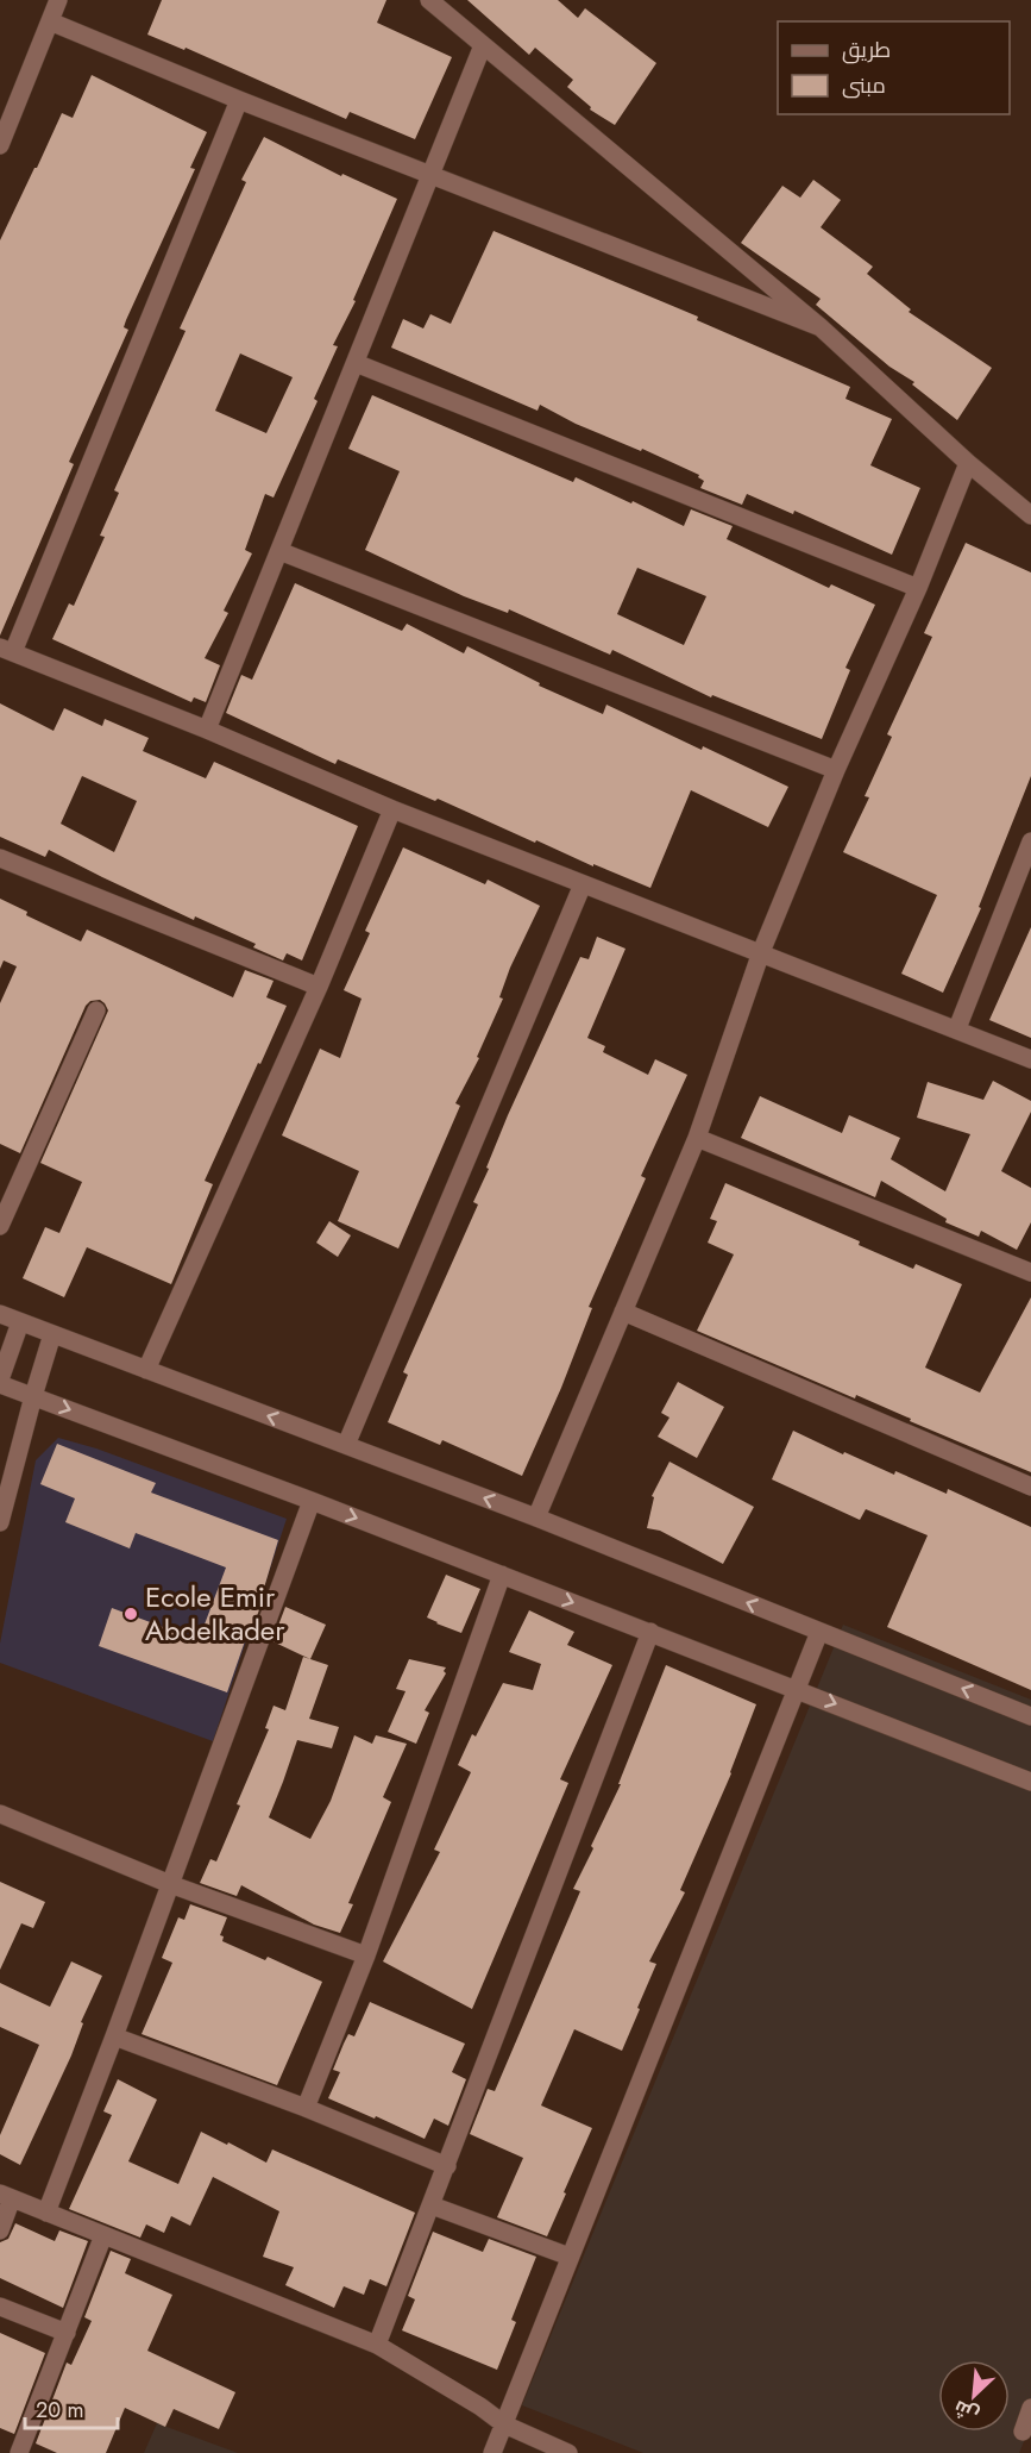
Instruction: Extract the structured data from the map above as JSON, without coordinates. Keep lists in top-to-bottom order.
{
  "places": ["Ecole Emir Abdelkader"],
  "legend": ["طريق", "مبنى"],
  "scale_bar": "20 m",
  "north": "bottom left"
}
